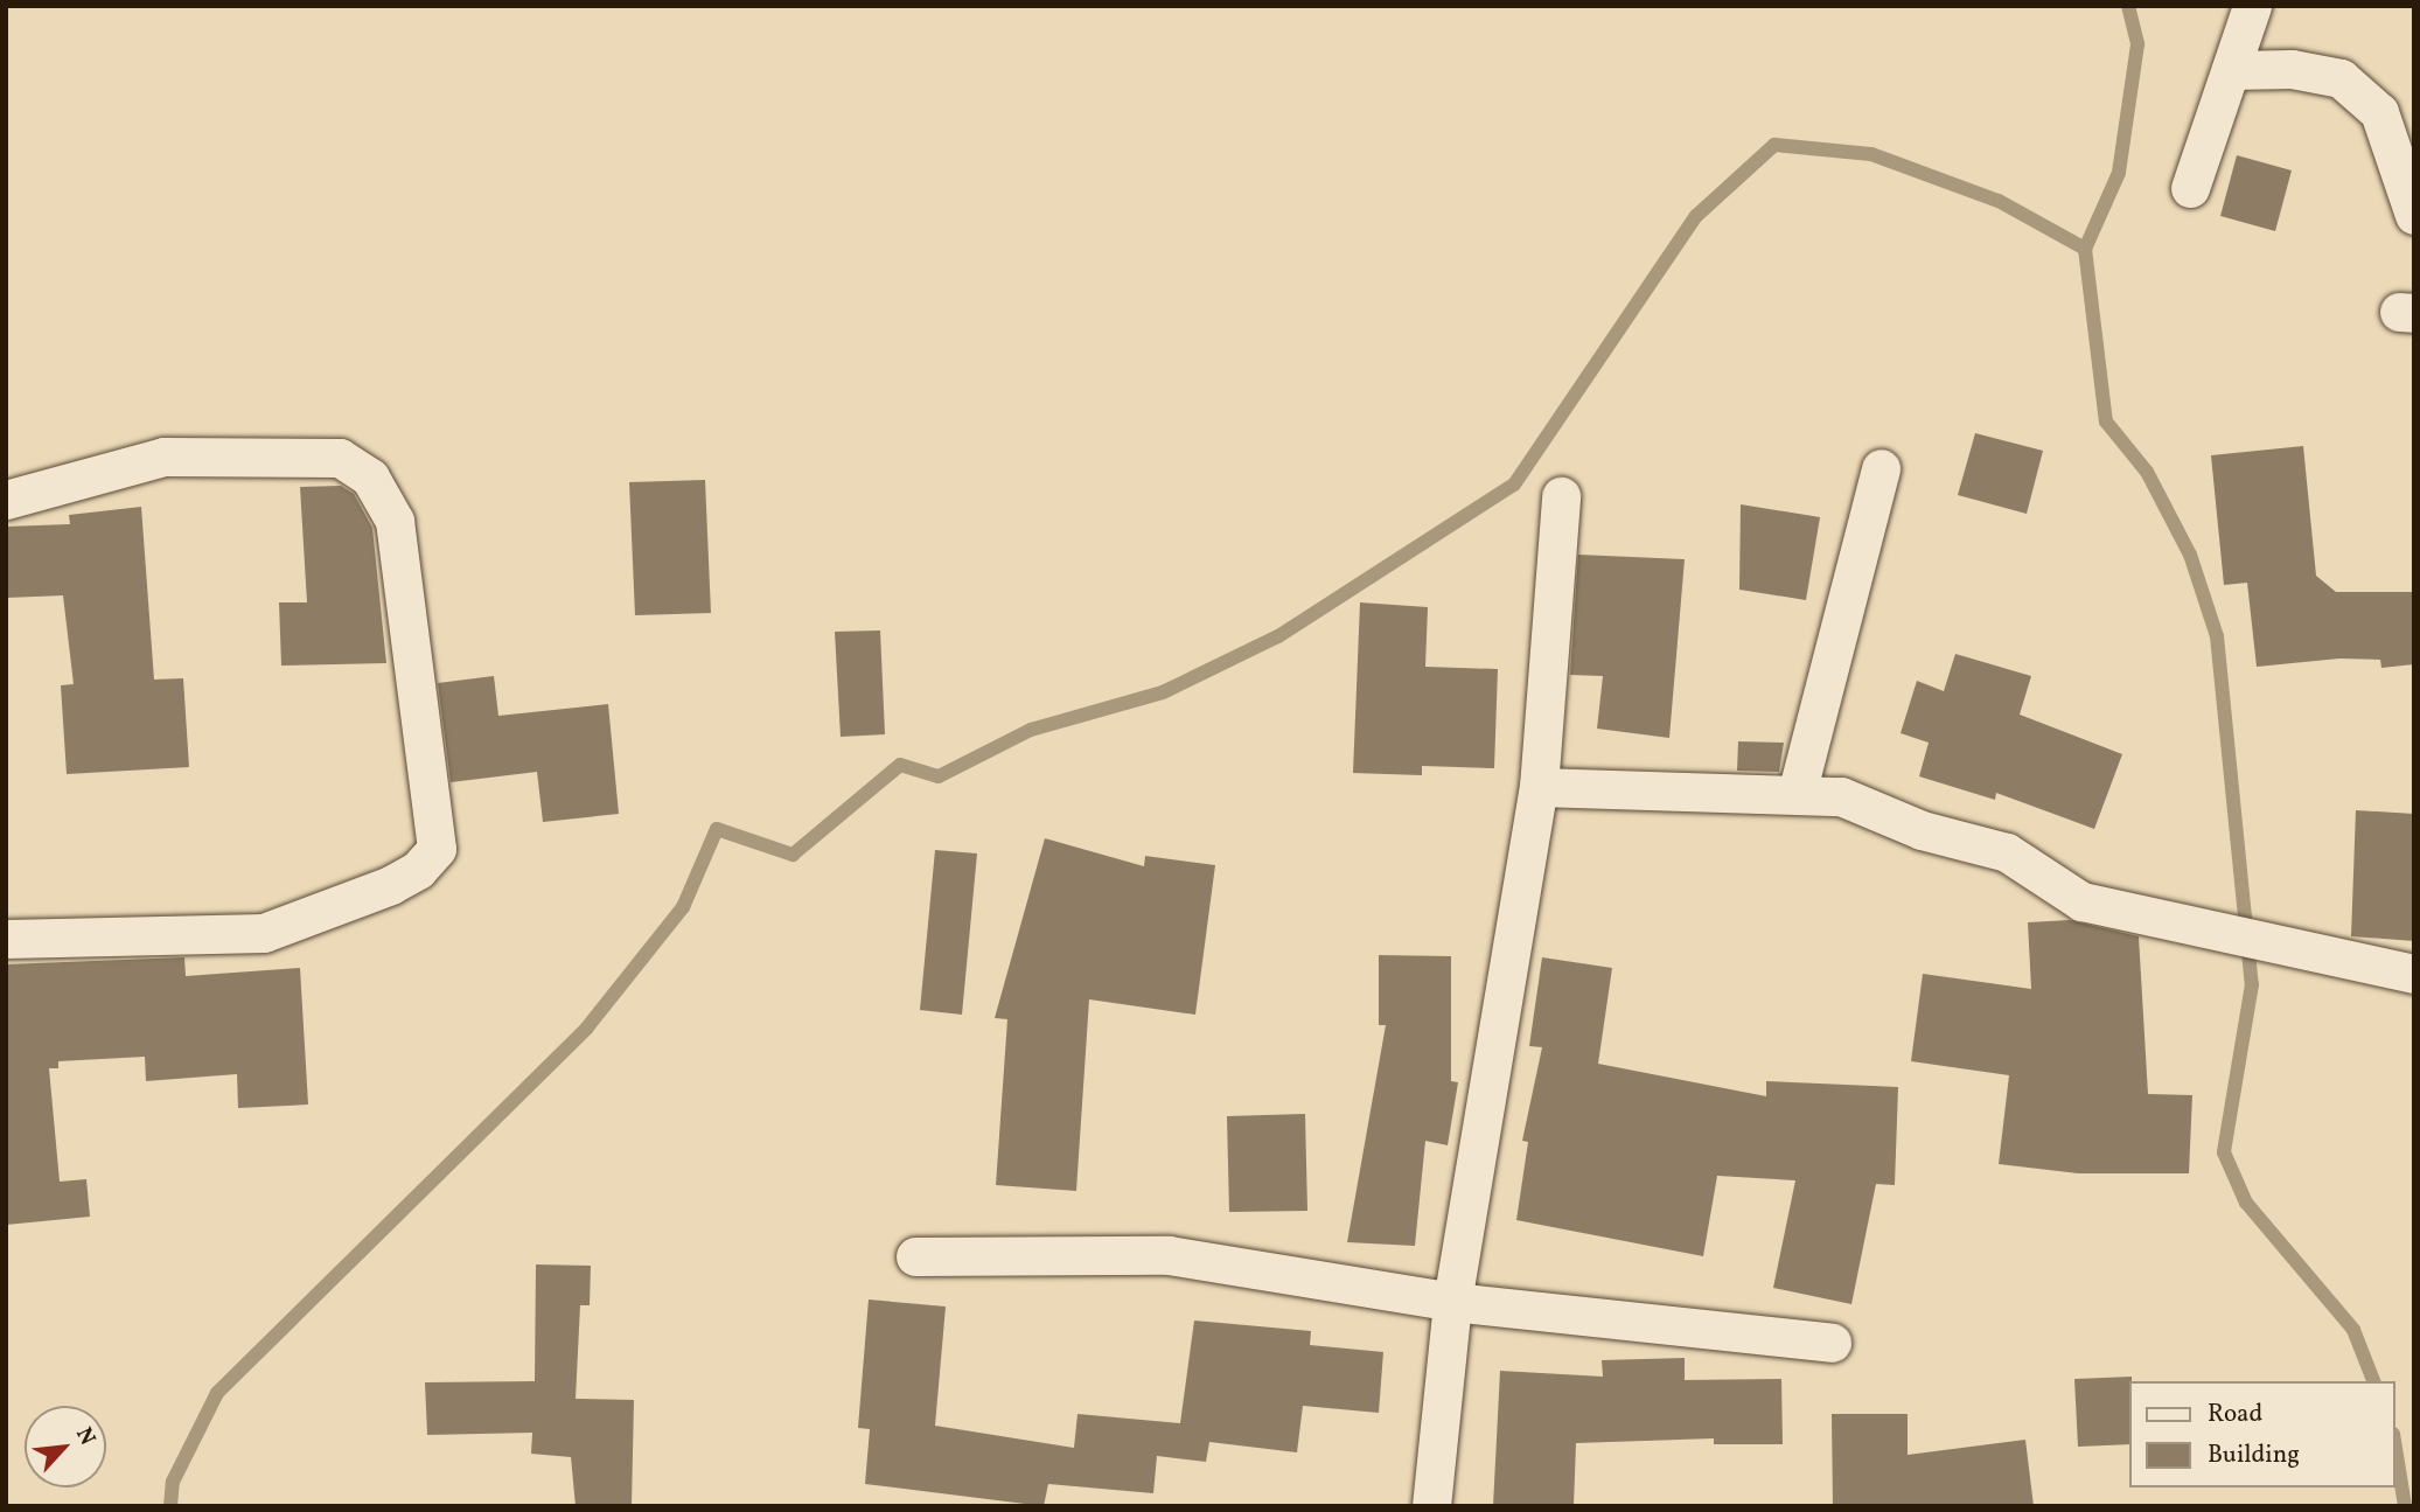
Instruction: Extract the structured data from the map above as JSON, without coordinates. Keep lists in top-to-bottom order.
{
  "legend": ["Road", "Building"],
  "north": "top right"
}
